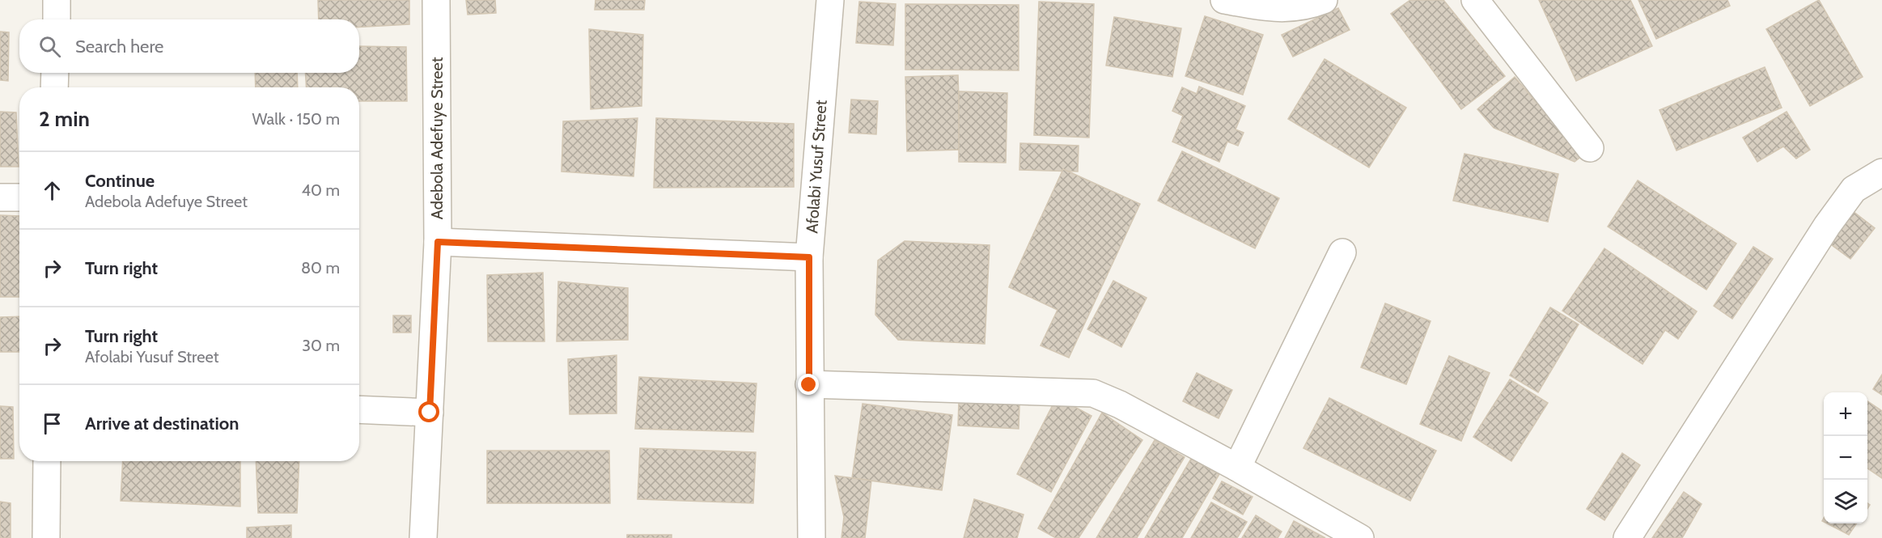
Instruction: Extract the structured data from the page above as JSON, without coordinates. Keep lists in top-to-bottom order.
{
  "streets": {
    "street": ["Adebola Adefuye Street", "Afolabi Yusuf Street"]
  },
  "page": {
    "search": "Search here",
    "heading": ["2 min", "Walk · 150 m"],
    "list": [
      ["Continue", "Adebola Adefuye Street", "40 m"],
      ["Turn right", "80 m"],
      ["Turn right", "Afolabi Yusuf Street", "30 m"],
      "Arrive at destination"
    ],
    "map_buttons": ["+", "−"]
  }
}
